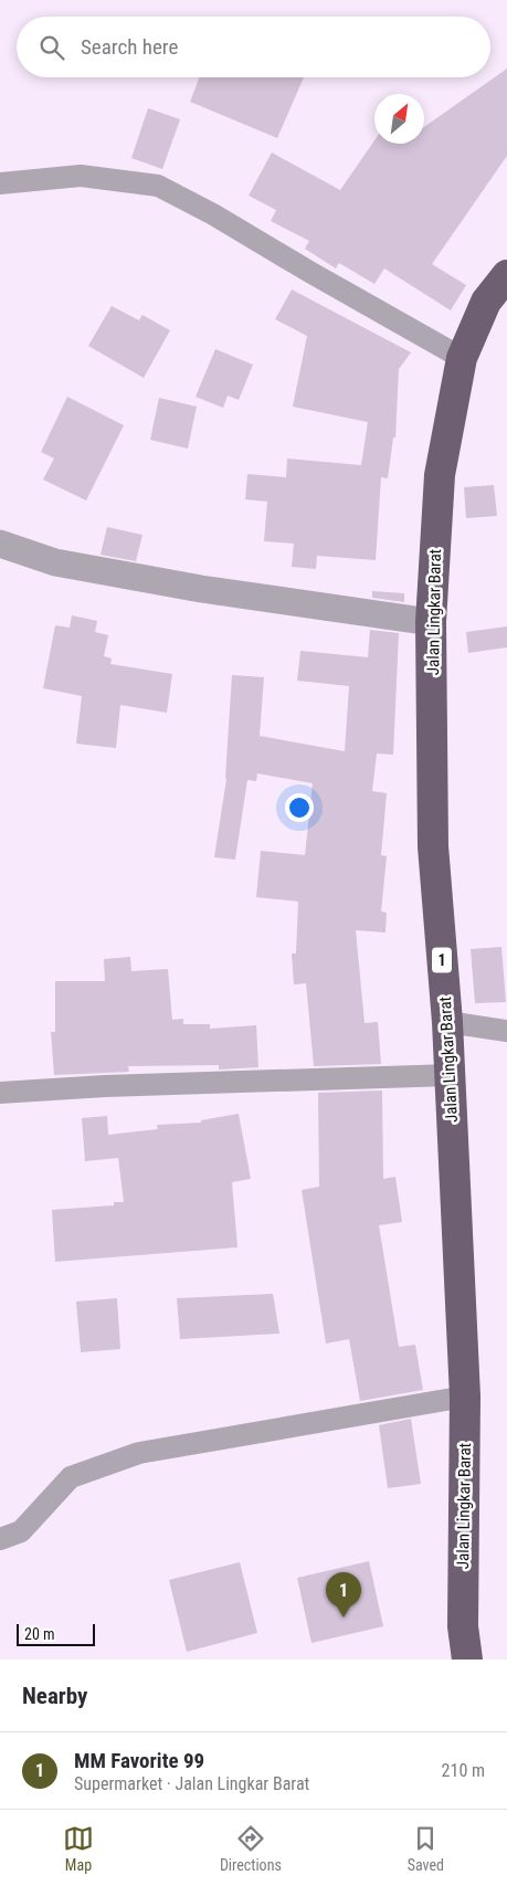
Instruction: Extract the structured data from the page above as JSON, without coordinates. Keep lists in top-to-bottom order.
{
  "streets": {
    "highway": ["Jalan Lingkar Barat", "1"]
  },
  "scale_bar": "20 m",
  "north": "top right",
  "page": {
    "search": "Search here",
    "pins": "1",
    "scale": "20 m",
    "heading": "Nearby",
    "list": [
      {
        "mark": "1",
        "name": "MM Favorite 99",
        "note": "Supermarket · Jalan Lingkar Barat",
        "value": "210 m"
      }
    ],
    "nav": ["Map", "Directions", "Saved"]
  }
}
